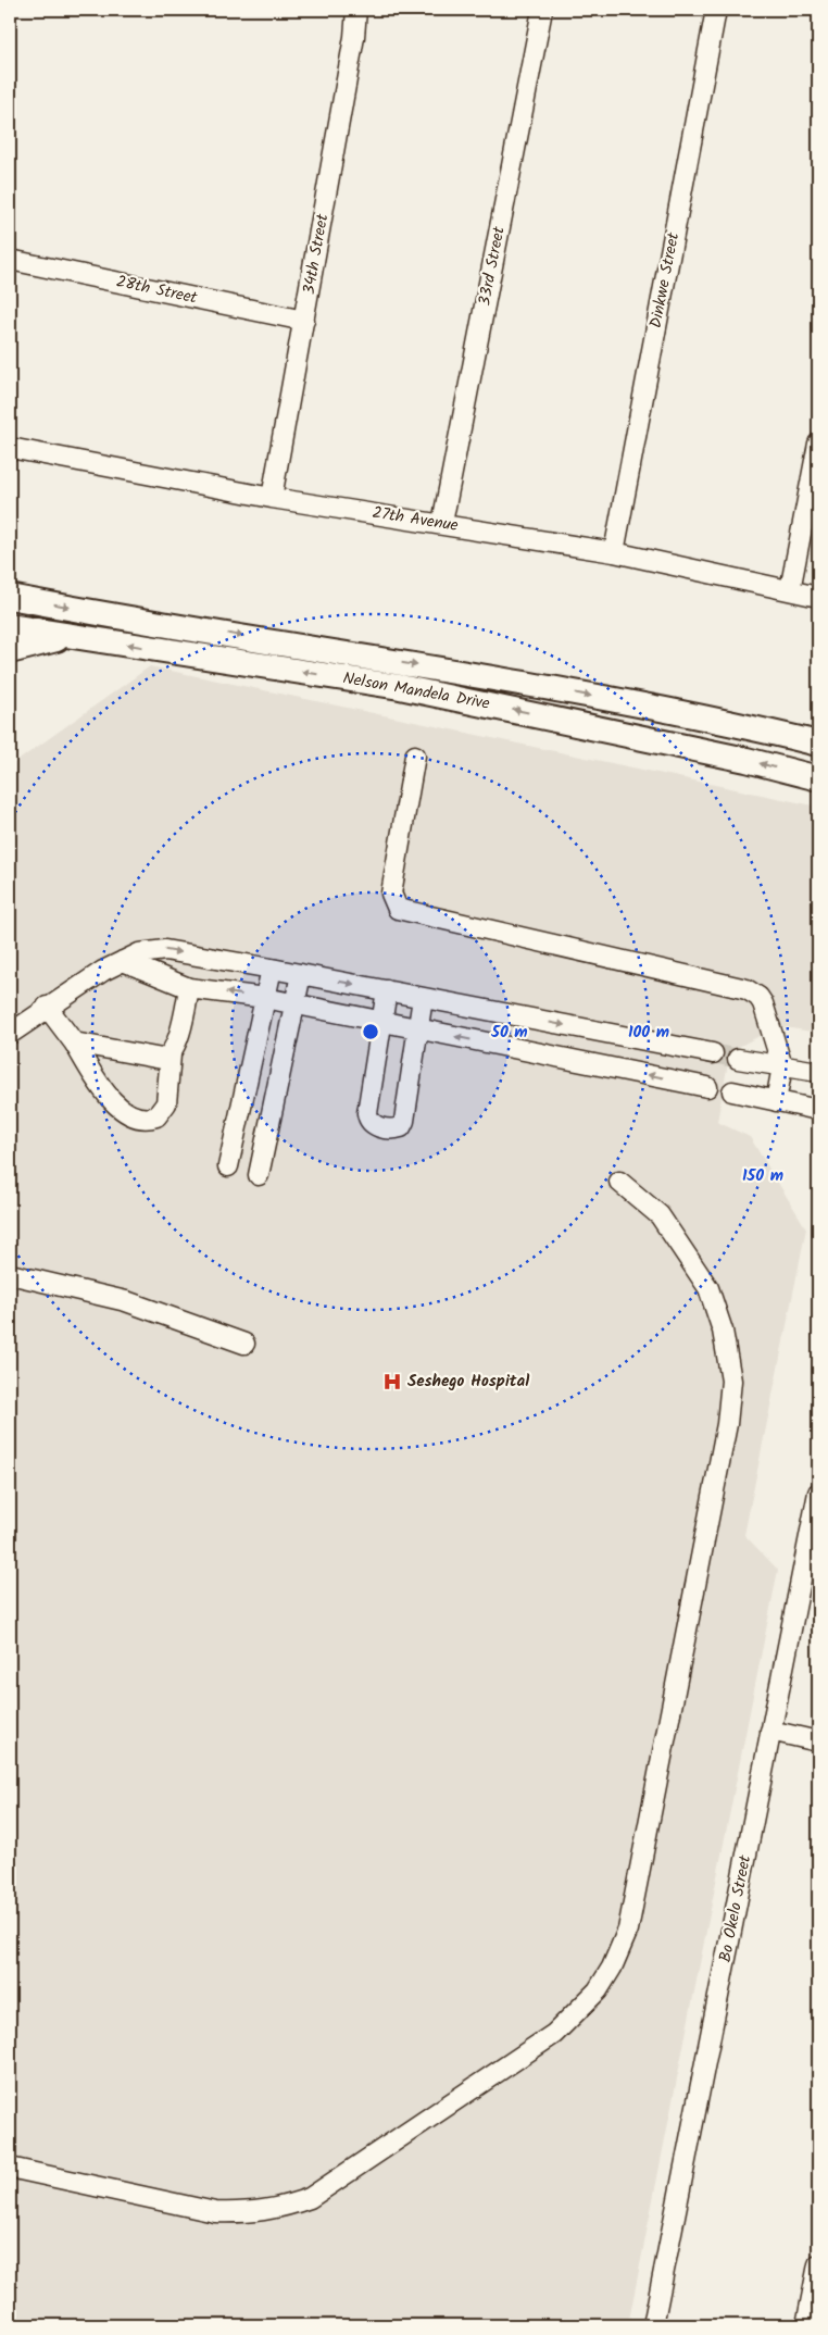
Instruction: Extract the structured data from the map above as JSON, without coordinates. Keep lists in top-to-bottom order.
{
  "streets": {
    "main road": ["Nelson Mandela Drive"],
    "street": [
      "34th Street",
      "33rd Street",
      "Dinkwe Street",
      "28th Street",
      "27th Avenue",
      "Bo Okelo Street"
    ]
  },
  "crossings": [
    ["34th Street", "28th Street"],
    ["34th Street", "27th Avenue"],
    ["33rd Street", "27th Avenue"],
    ["Dinkwe Street", "27th Avenue"]
  ],
  "places": {
    "hospital": ["Seshego Hospital"]
  },
  "rings": ["50 m", "100 m", "150 m"]
}
